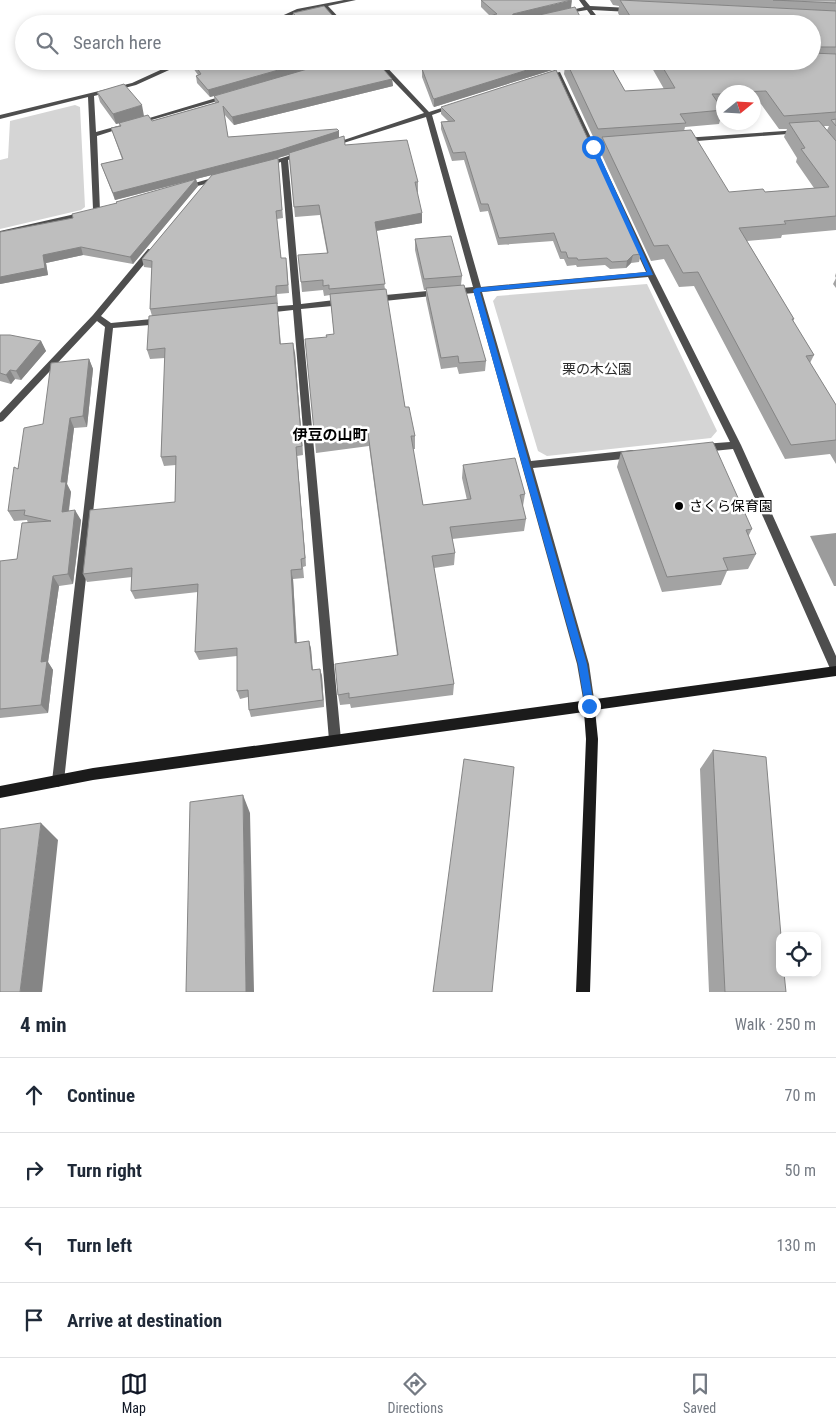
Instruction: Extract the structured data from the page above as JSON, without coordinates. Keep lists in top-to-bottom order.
{
  "districts": ["伊豆の山町"],
  "parks": ["栗の木公園"],
  "places": ["さくら保育園"],
  "north": "right",
  "page": {
    "search": "Search here",
    "heading": ["4 min", "Walk · 250 m"],
    "list": [
      ["Continue", "70 m"],
      ["Turn right", "50 m"],
      ["Turn left", "130 m"],
      "Arrive at destination"
    ],
    "nav": ["Map", "Directions", "Saved"]
  }
}
